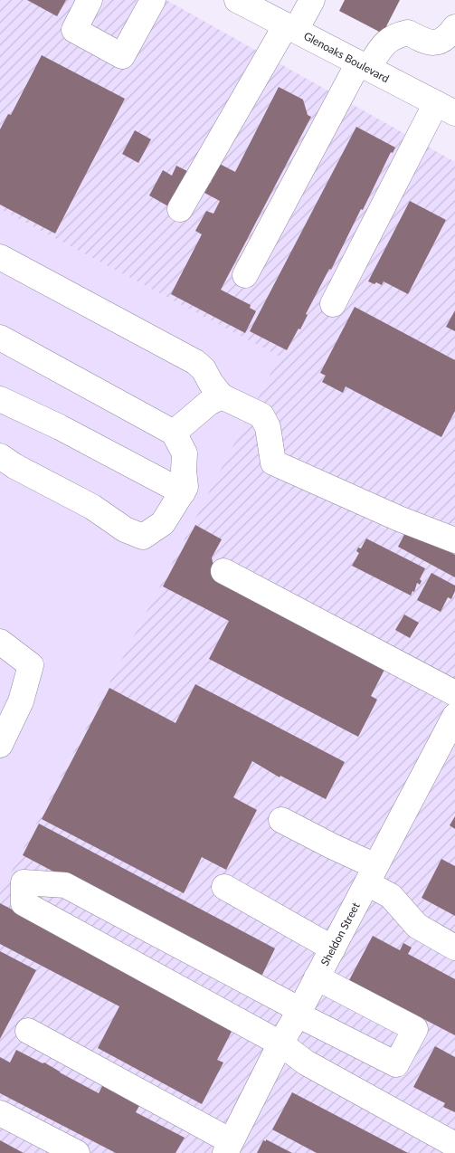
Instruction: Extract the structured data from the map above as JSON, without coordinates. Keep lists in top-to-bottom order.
{
  "streets": {
    "main road": ["Glenoaks Boulevard", "Sheldon Street"]
  }
}
